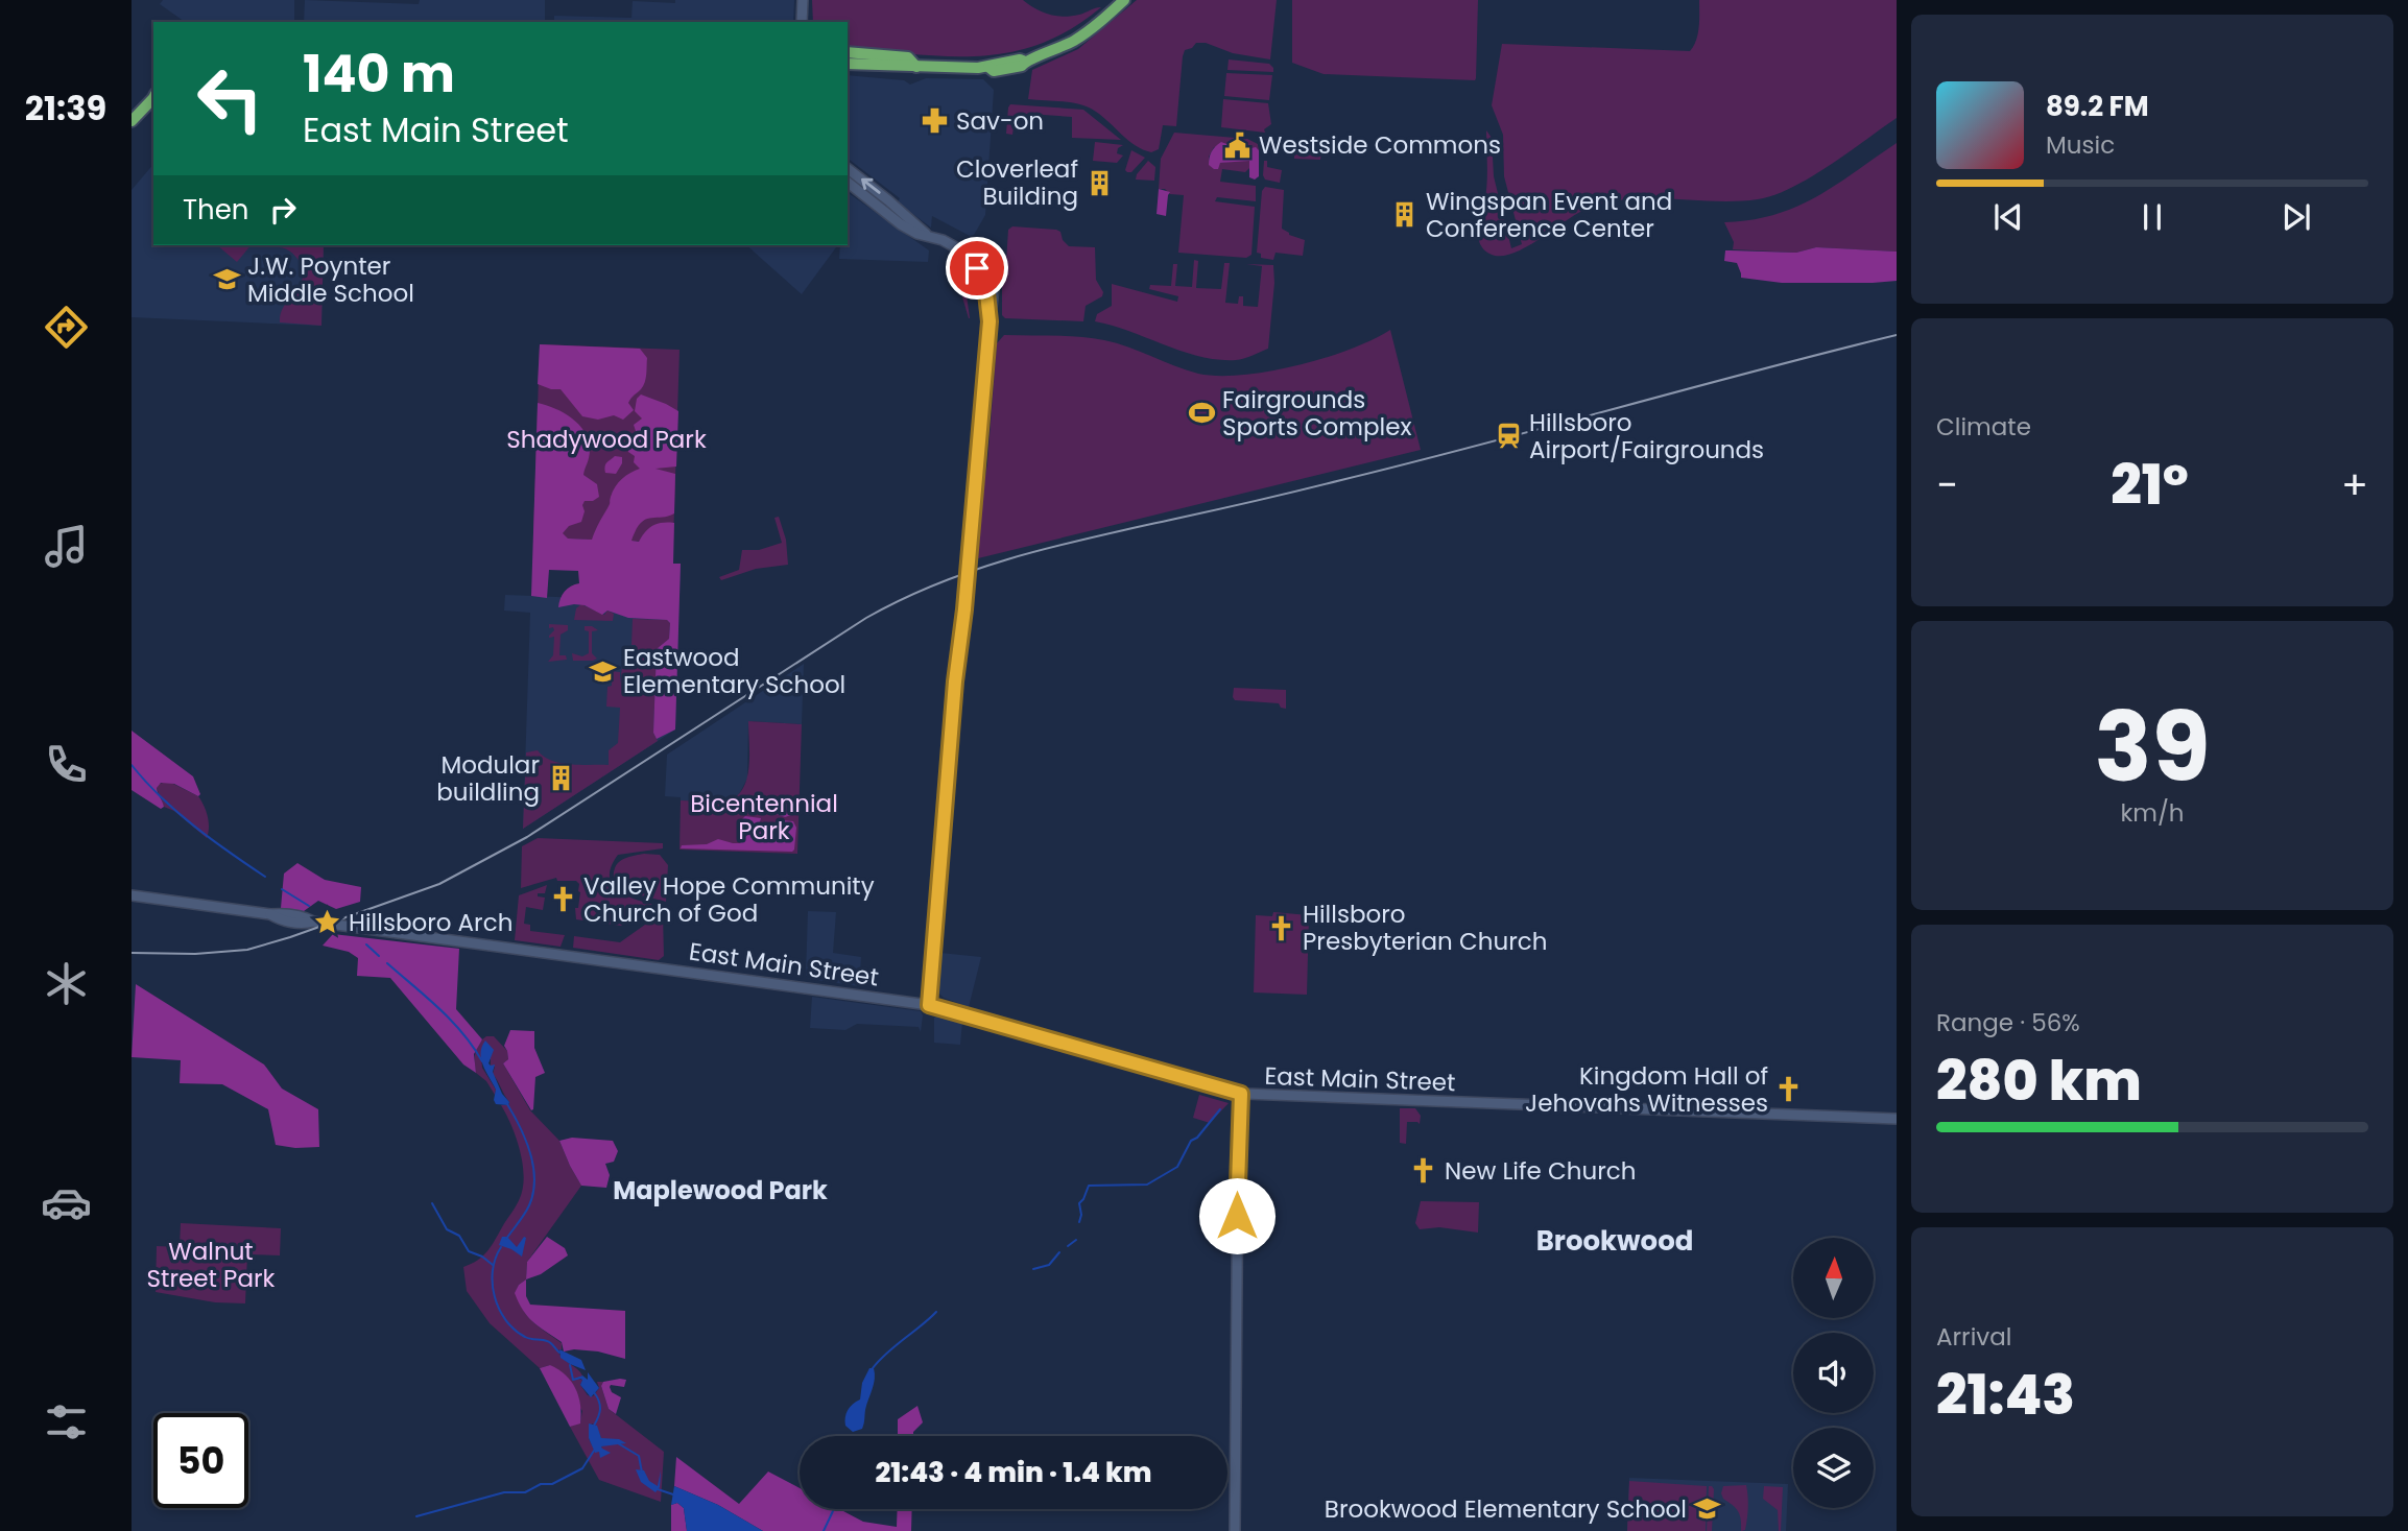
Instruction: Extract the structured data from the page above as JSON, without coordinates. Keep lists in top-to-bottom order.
{
  "streets": {
    "main road": ["East Main Street"]
  },
  "districts": ["Maplewood Park", "Brookwood"],
  "parks": ["Shadywood Park", "Bicentennial Park", "Walnut Street Park"],
  "places": {
    "pharmacy": ["Sav-on"],
    "public building": ["Westside Commons"],
    "building": ["Cloverleaf Building", "Wingspan Event and Conference Center", "Modular buildling"],
    "school or university": ["J.W. Poynter Middle School", "Eastwood Elementary School", "Brookwood Elementary School"],
    "sports": ["Fairgrounds Sports Complex"],
    "station": ["Hillsboro Airport/Fairgrounds"],
    "church": [
      "Valley Hope Community Church of God",
      "Hillsboro Presbyterian Church",
      "Kingdom Hall of Jehovahs Witnesses",
      "New Life Church"
    ],
    "place": ["Hillsboro Arch"]
  },
  "north": "top",
  "page": {
    "tabs": "21:39",
    "turn": ["140 m", "East Main Street"],
    "song": ["89.2 FM", "Music"],
    "then": "Then",
    "tile": [
      "Climate",
      ["39", "km/h"],
      ["Range · 56%", "280 km"],
      ["Arrival", "21:43"]
    ],
    "heat": ["−", "21°", "+"],
    "limit": "50",
    "trip": "21:43 · 4 min · 1.4 km"
  }
}
